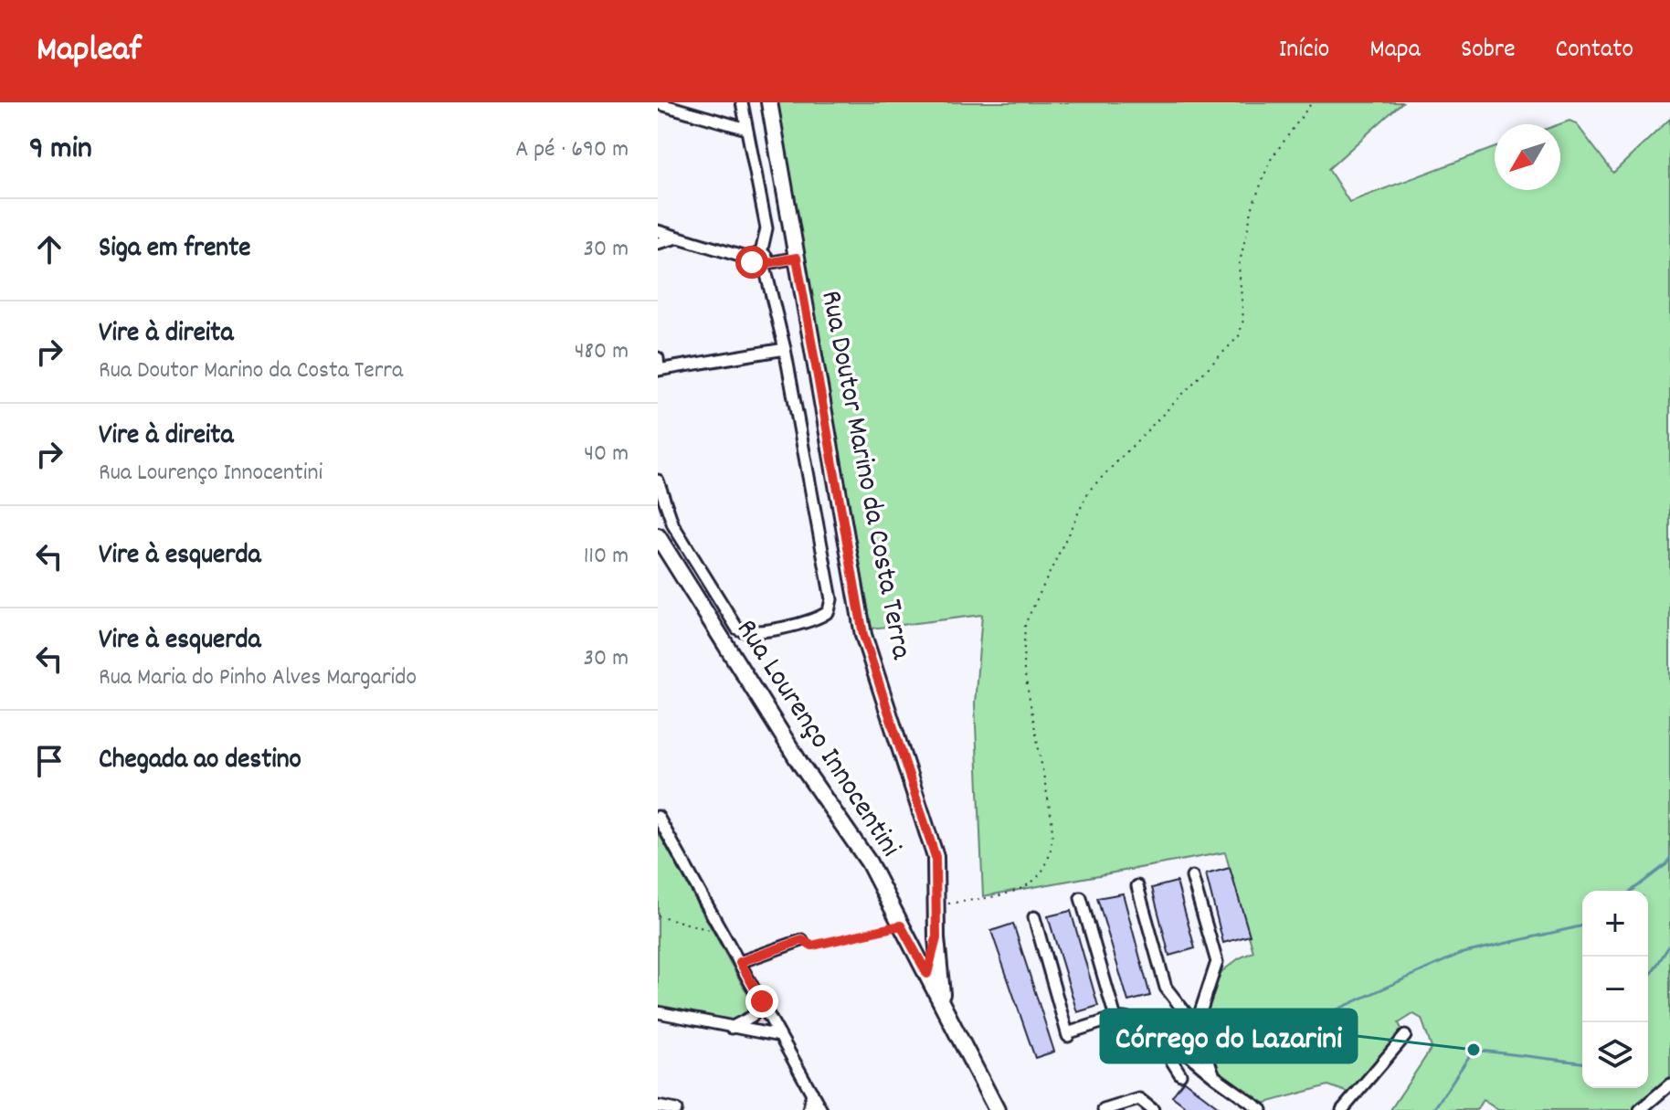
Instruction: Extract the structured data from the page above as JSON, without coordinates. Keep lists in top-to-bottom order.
{
  "streets": {
    "main road": ["Rua Doutor Marino da Costa Terra", "Rua Lourenço Innocentini"]
  },
  "crossings": [
    ["Rua Doutor Marino da Costa Terra", "Rua Lourenço Innocentini"]
  ],
  "places": ["Córrego do Lazarini"],
  "north": "bottom left",
  "page": {
    "header": "Mapleaf",
    "nav": [
      "Início",
      "Mapa",
      "Sobre",
      "Contato"
    ],
    "heading": ["9 min", "A pé · 690 m"],
    "list": [
      ["Siga em frente", "30 m"],
      ["Vire à direita", "Rua Doutor Marino da Costa Terra", "480 m"],
      ["Vire à direita", "Rua Lourenço Innocentini", "40 m"],
      ["Vire à esquerda", "110 m"],
      ["Vire à esquerda", "Rua Maria do Pinho Alves Margarido", "30 m"],
      "Chegada ao destino"
    ],
    "map_buttons": ["+", "−"]
  }
}
